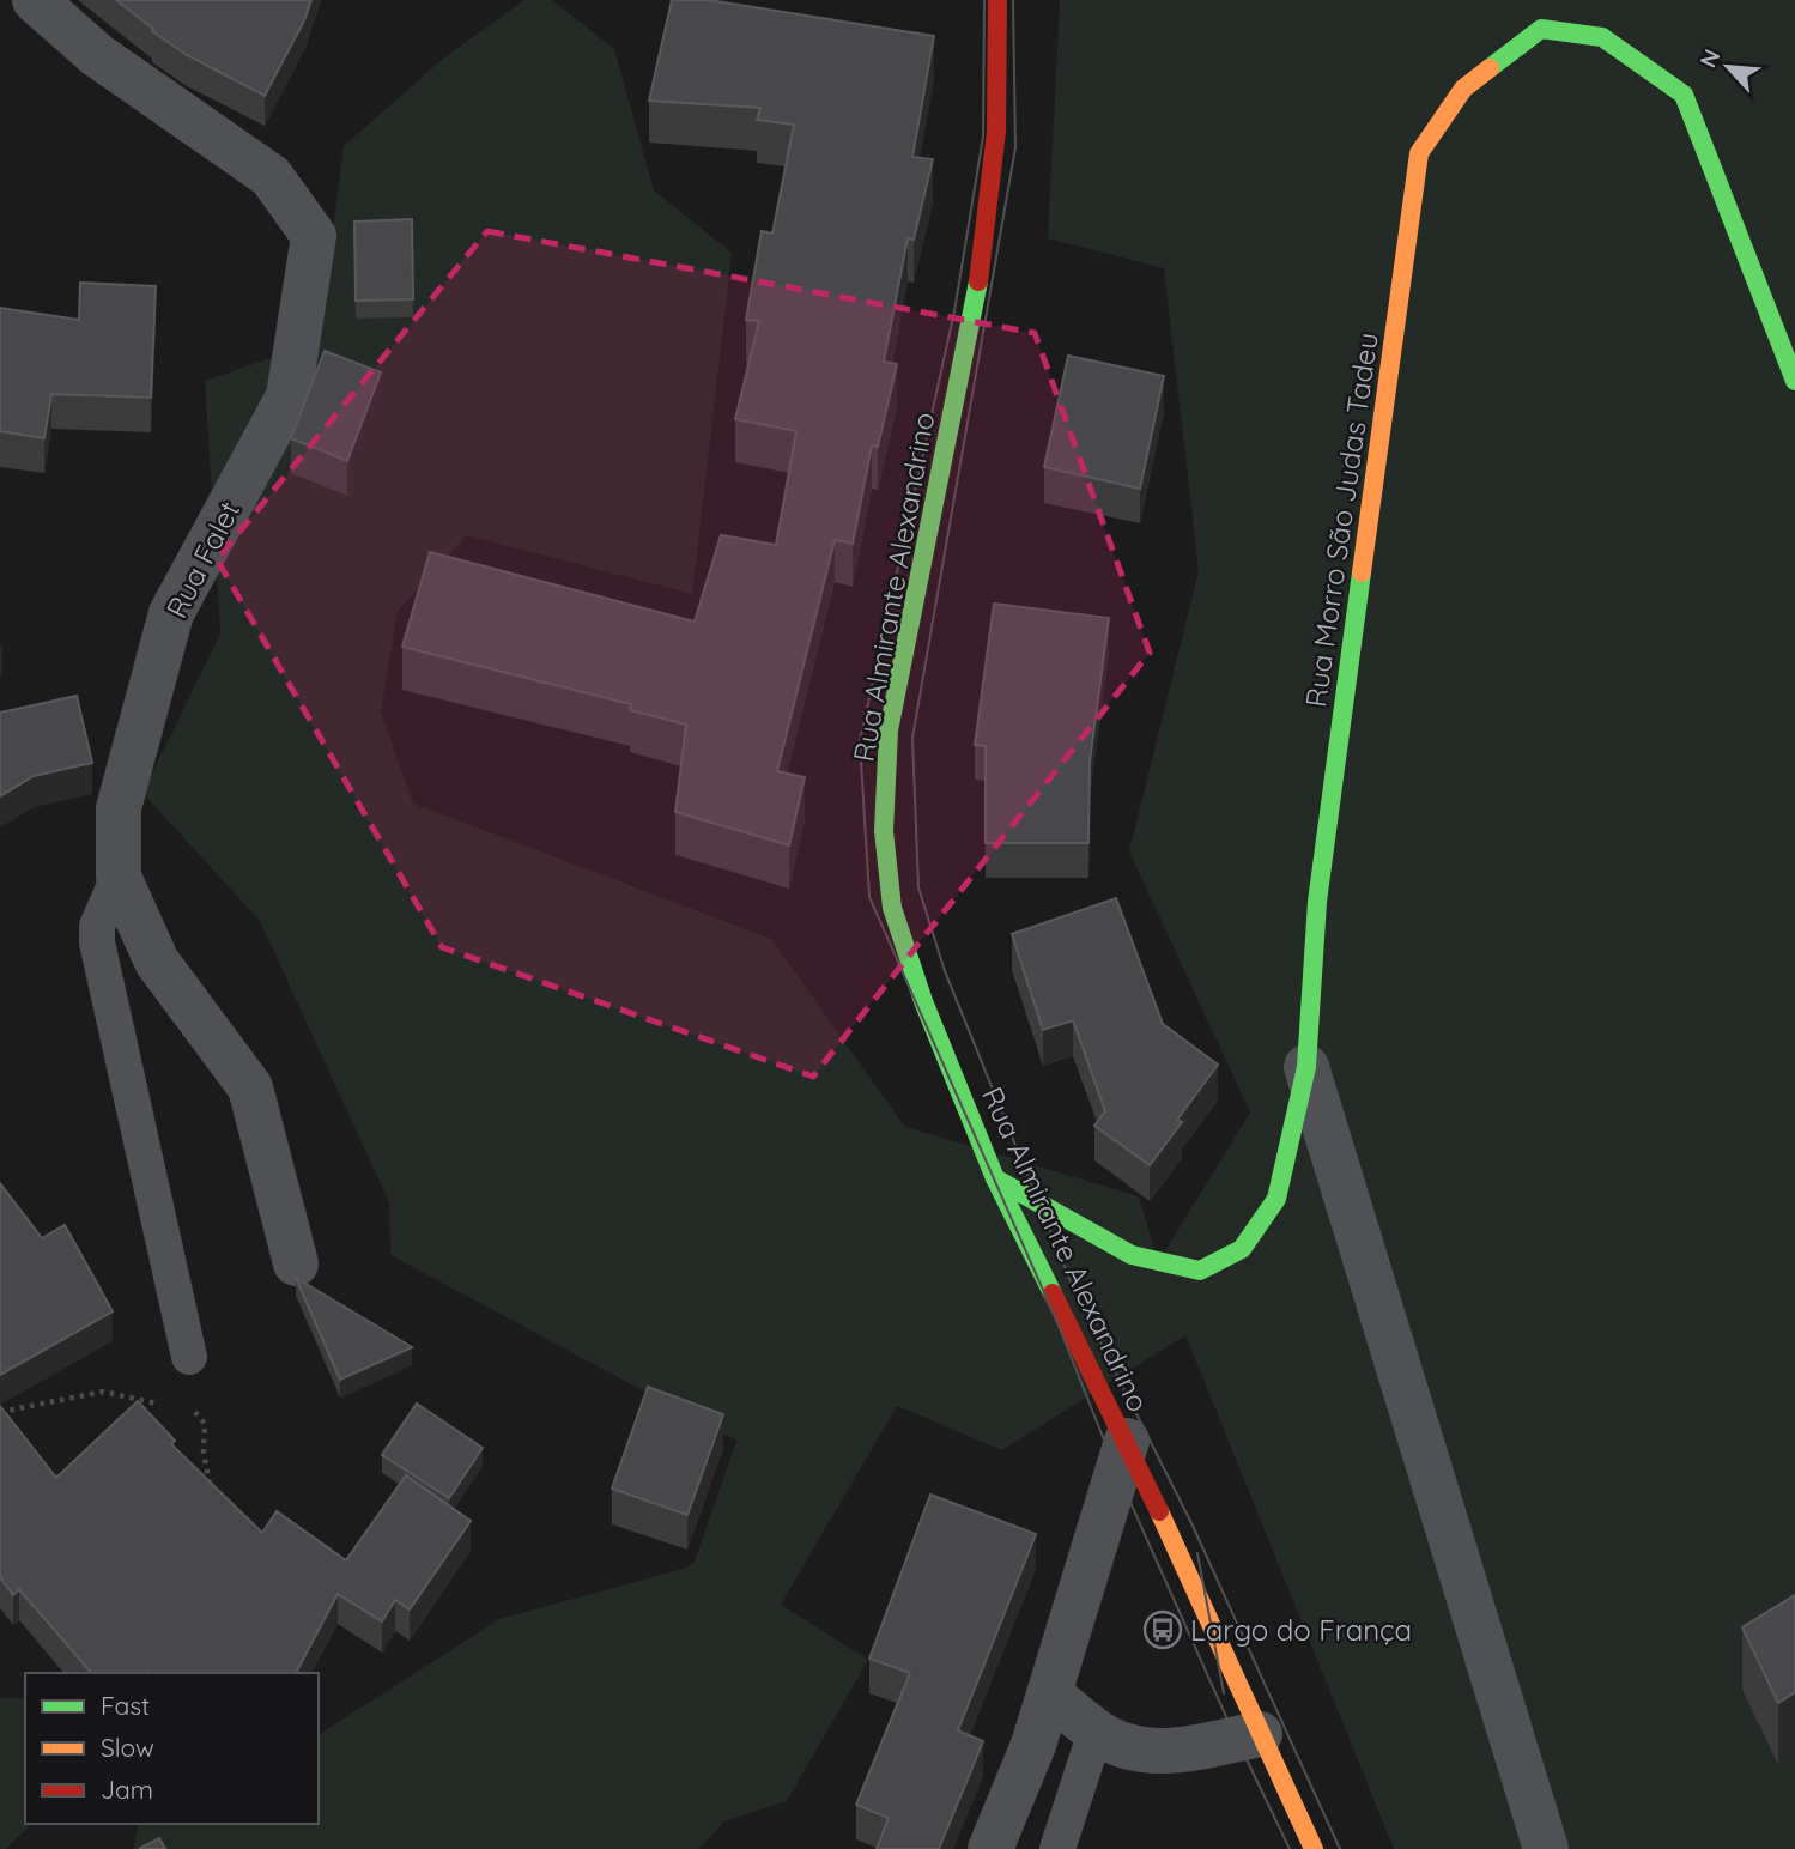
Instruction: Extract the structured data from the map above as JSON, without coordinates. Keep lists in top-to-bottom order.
{
  "streets": {
    "street": ["Rua Morro São Judas Tadeu", "Rua Falet", "Rua Almirante Alexandrino"]
  },
  "crossings": [
    ["Rua Morro São Judas Tadeu", "Rua Almirante Alexandrino"]
  ],
  "places": {
    "bus stop": ["Largo do França"]
  },
  "legend": ["Fast", "Slow", "Jam"],
  "north": "top left"
}
